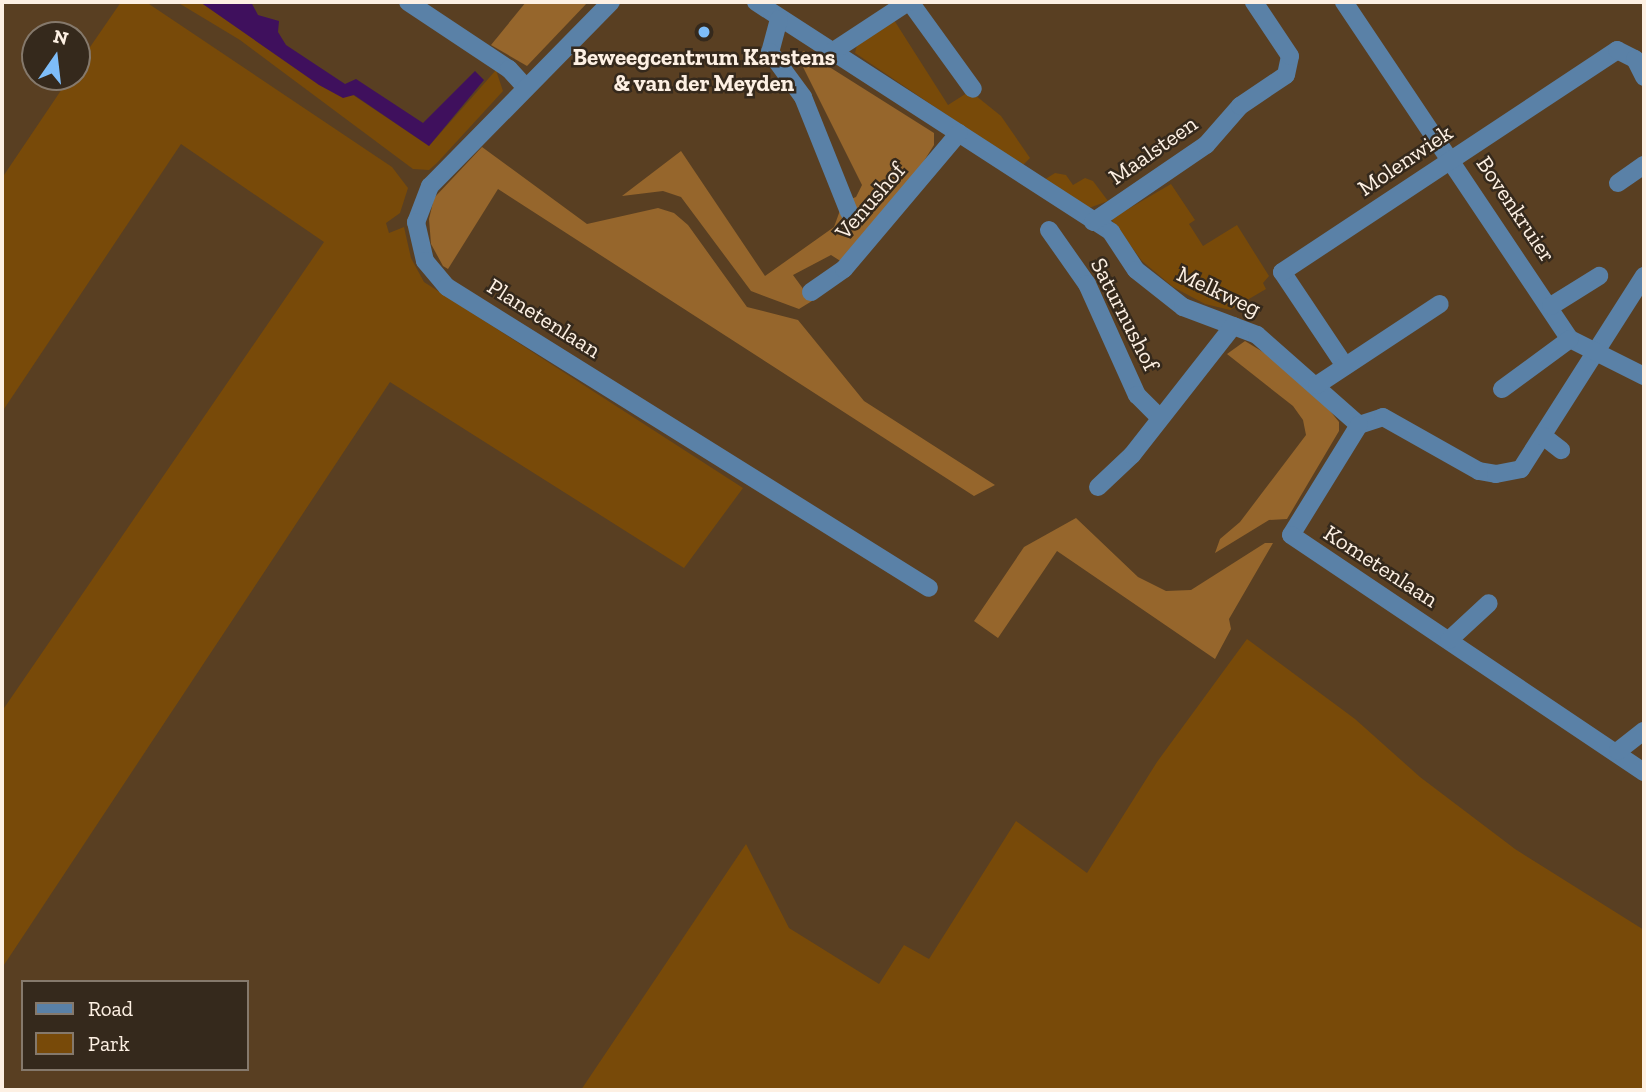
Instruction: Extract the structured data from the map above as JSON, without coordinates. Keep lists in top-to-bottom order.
{
  "streets": {
    "street": [
      "Maalsteen",
      "Molenwiek",
      "Venushof",
      "Bovenkruier",
      "Melkweg",
      "Saturnushof",
      "Planetenlaan",
      "Kometenlaan"
    ]
  },
  "crossings": [
    ["Maalsteen", "Melkweg"],
    ["Molenwiek", "Bovenkruier"],
    ["Venushof", "Melkweg"],
    ["Melkweg", "Kometenlaan"]
  ],
  "places": ["Beweegcentrum Karstens & van der Meyden"],
  "legend": ["Road", "Park"],
  "north": "top"
}
